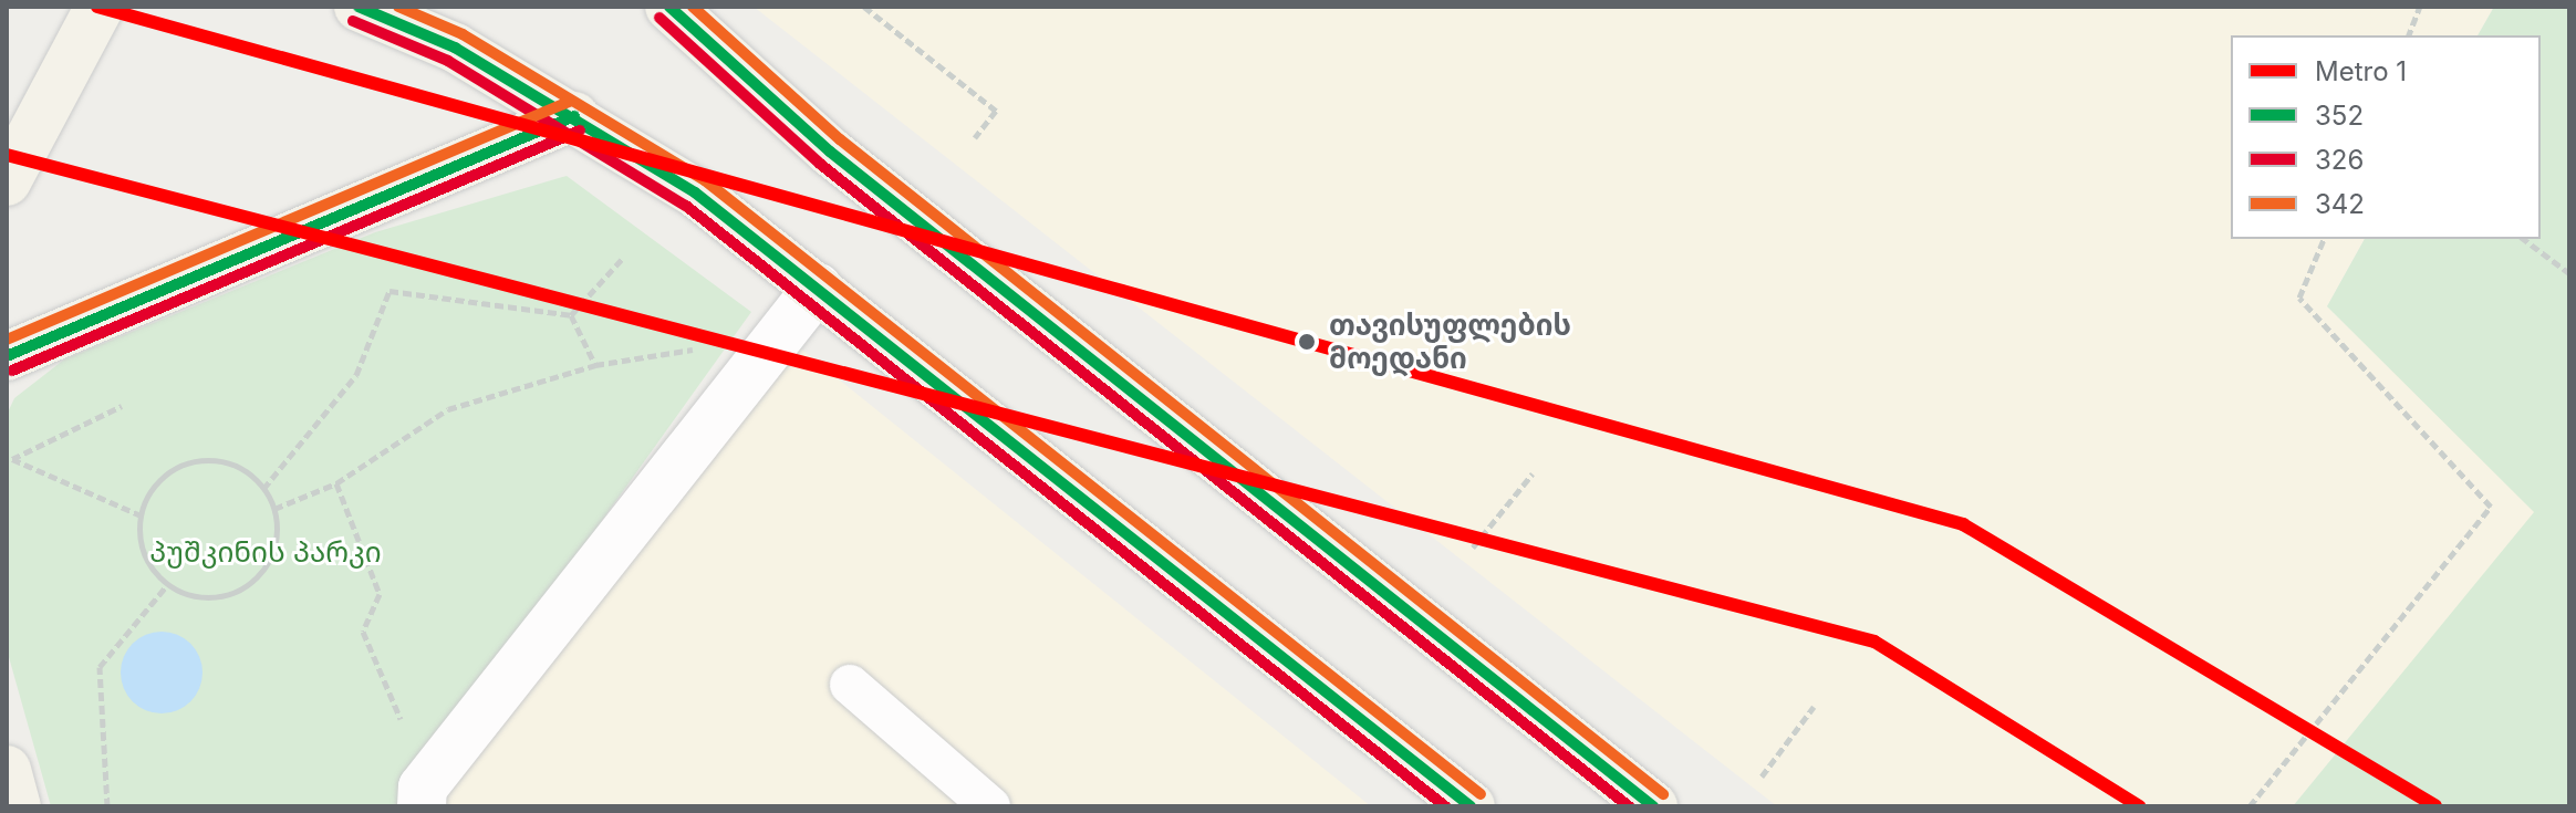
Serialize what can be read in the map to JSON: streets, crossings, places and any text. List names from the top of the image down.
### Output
{
  "parks": ["პუშკინის პარკი"],
  "places": ["თავისუფლების მოედანი"],
  "lines": [
    "metro line 1",
    "transit line 352",
    "transit line 342",
    "transit line 326"
  ],
  "legend": [
    "Metro 1",
    "352",
    "326",
    "342"
  ]
}
